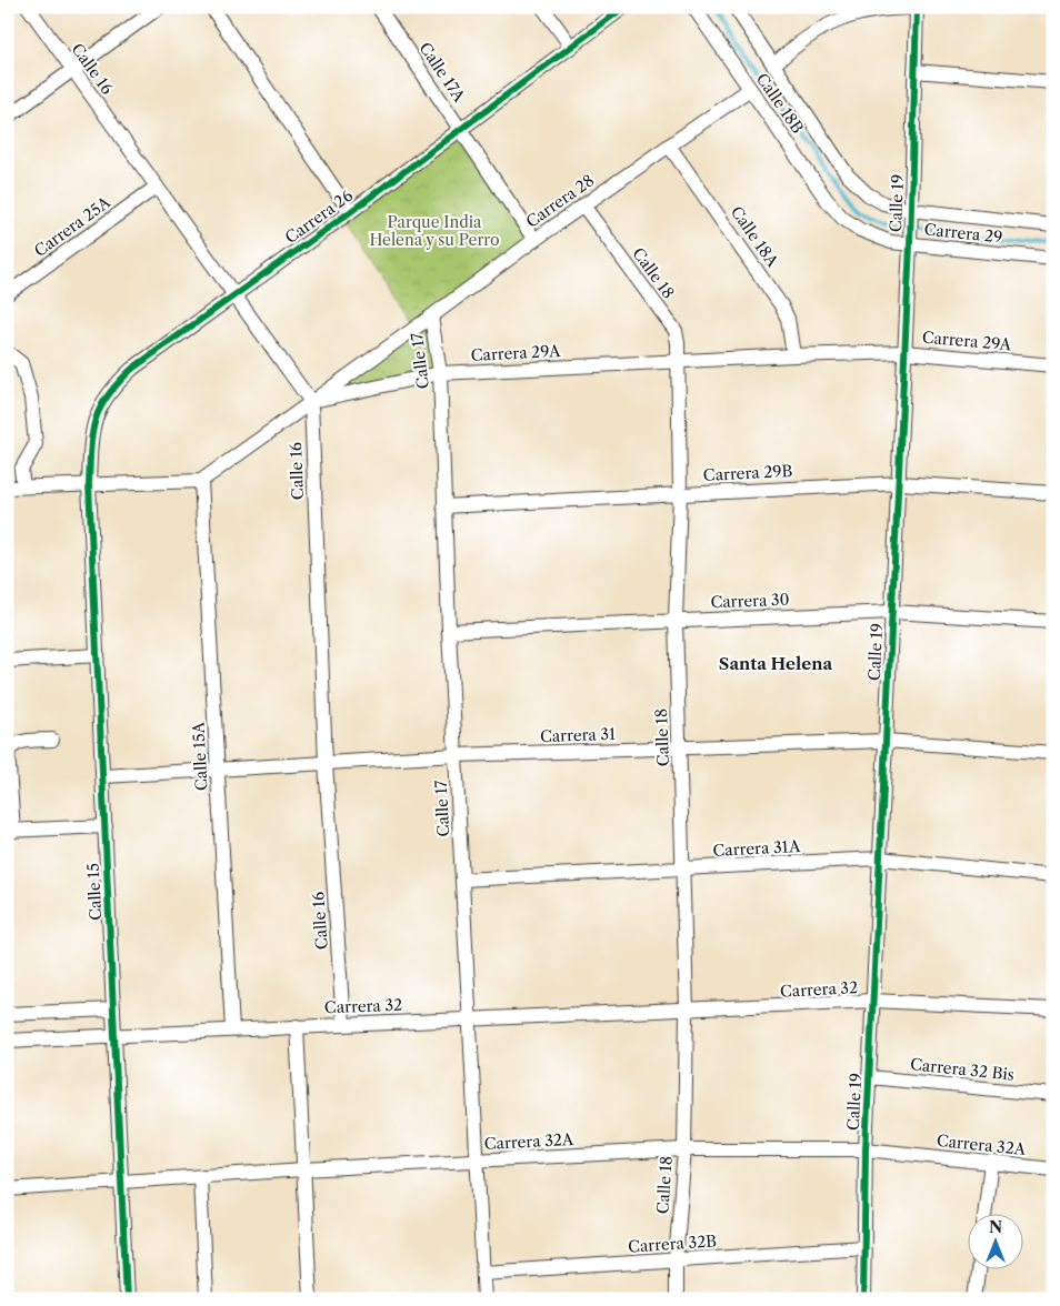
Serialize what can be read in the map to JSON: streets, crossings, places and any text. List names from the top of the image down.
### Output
{
  "streets": {
    "street": [
      "Calle 16",
      "Calle 17A",
      "Calle 18B",
      "Carrera 28",
      "Calle 19",
      "Carrera 26",
      "Carrera 25A",
      "Carrera 29",
      "Calle 18A",
      "Calle 18",
      "Carrera 29A",
      "Calle 17",
      "Carrera 29B",
      "Carrera 30",
      "Carrera 31",
      "Calle 15A",
      "Carrera 31A",
      "Calle 15",
      "Carrera 32",
      "Carrera 32 Bis",
      "Carrera 32A",
      "Carrera 32B"
    ]
  },
  "crossings": [
    ["Calle 16", "Carrera 28"],
    ["Calle 16", "Carrera 26"],
    ["Calle 16", "Carrera 25A"],
    ["Calle 16", "Carrera 29A"],
    ["Calle 16", "Carrera 31"],
    ["Calle 16", "Carrera 32"],
    ["Calle 17A", "Carrera 28"],
    ["Calle 17A", "Carrera 26"],
    ["Calle 18B", "Carrera 28"],
    ["Calle 18B", "Carrera 29"],
    ["Carrera 28", "Calle 18A"],
    ["Carrera 28", "Calle 18"],
    ["Carrera 28", "Carrera 29A"],
    ["Carrera 28", "Calle 17"],
    ["Calle 19", "Carrera 29"],
    ["Calle 19", "Carrera 29A"],
    ["Calle 19", "Carrera 29B"],
    ["Calle 19", "Carrera 30"],
    ["Calle 19", "Carrera 31"],
    ["Calle 19", "Carrera 31A"],
    ["Calle 19", "Carrera 32"],
    ["Calle 19", "Carrera 32 Bis"],
    ["Calle 19", "Carrera 32A"],
    ["Calle 19", "Carrera 32B"],
    ["Carrera 26", "Calle 15"],
    ["Calle 18A", "Carrera 29A"],
    ["Calle 18", "Carrera 29A"],
    ["Calle 18", "Carrera 29B"],
    ["Calle 18", "Carrera 30"],
    ["Calle 18", "Carrera 31"],
    ["Calle 18", "Carrera 31A"],
    ["Calle 18", "Carrera 32"],
    ["Calle 18", "Carrera 32A"],
    ["Calle 18", "Carrera 32B"],
    ["Carrera 29A", "Calle 17"],
    ["Carrera 29A", "Calle 15A"],
    ["Calle 17", "Carrera 29B"],
    ["Calle 17", "Carrera 30"],
    ["Calle 17", "Carrera 31"],
    ["Calle 17", "Carrera 31A"],
    ["Calle 17", "Carrera 32"],
    ["Calle 17", "Carrera 32A"],
    ["Calle 17", "Carrera 32B"],
    ["Carrera 31", "Calle 15A"],
    ["Carrera 31", "Calle 15"],
    ["Calle 15A", "Carrera 32"],
    ["Calle 15", "Carrera 32"],
    ["Calle 15", "Carrera 32A"]
  ],
  "districts": ["Santa Helena"],
  "parks": ["Parque India Helena y su Perro"],
  "north": "top"
}
